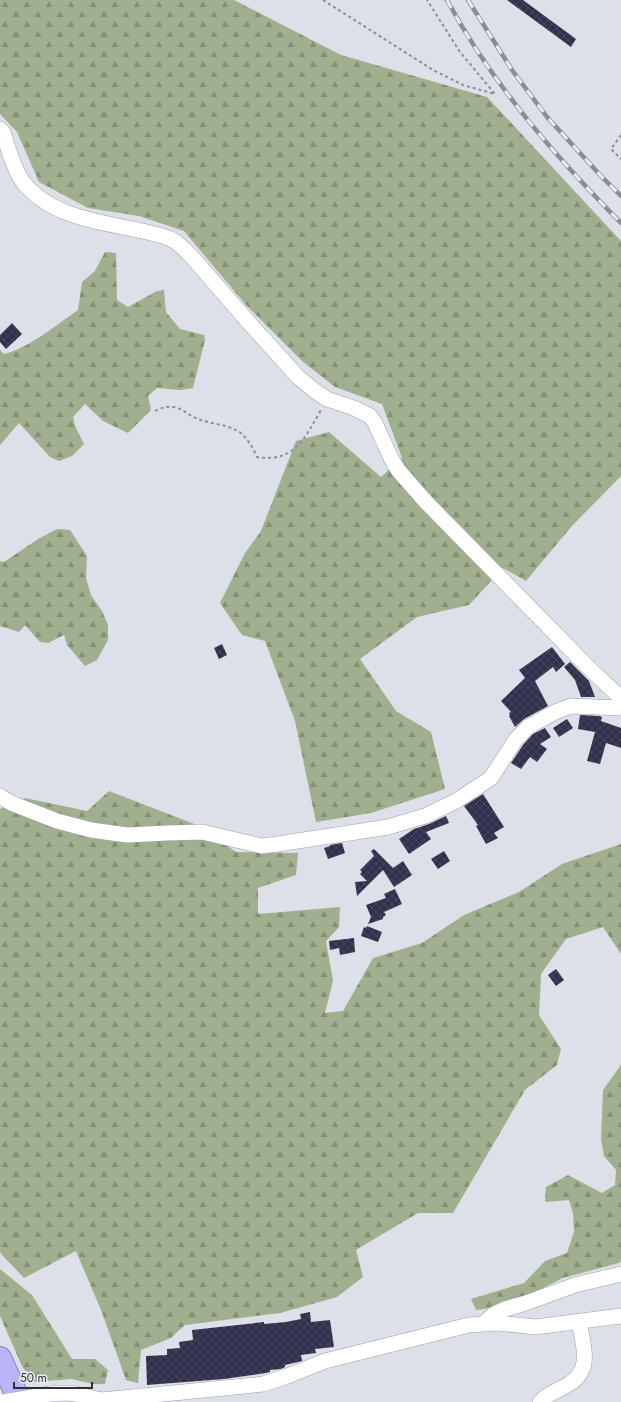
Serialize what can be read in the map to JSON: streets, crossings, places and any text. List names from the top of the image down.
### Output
{
  "scale_bar": "50 m"
}
